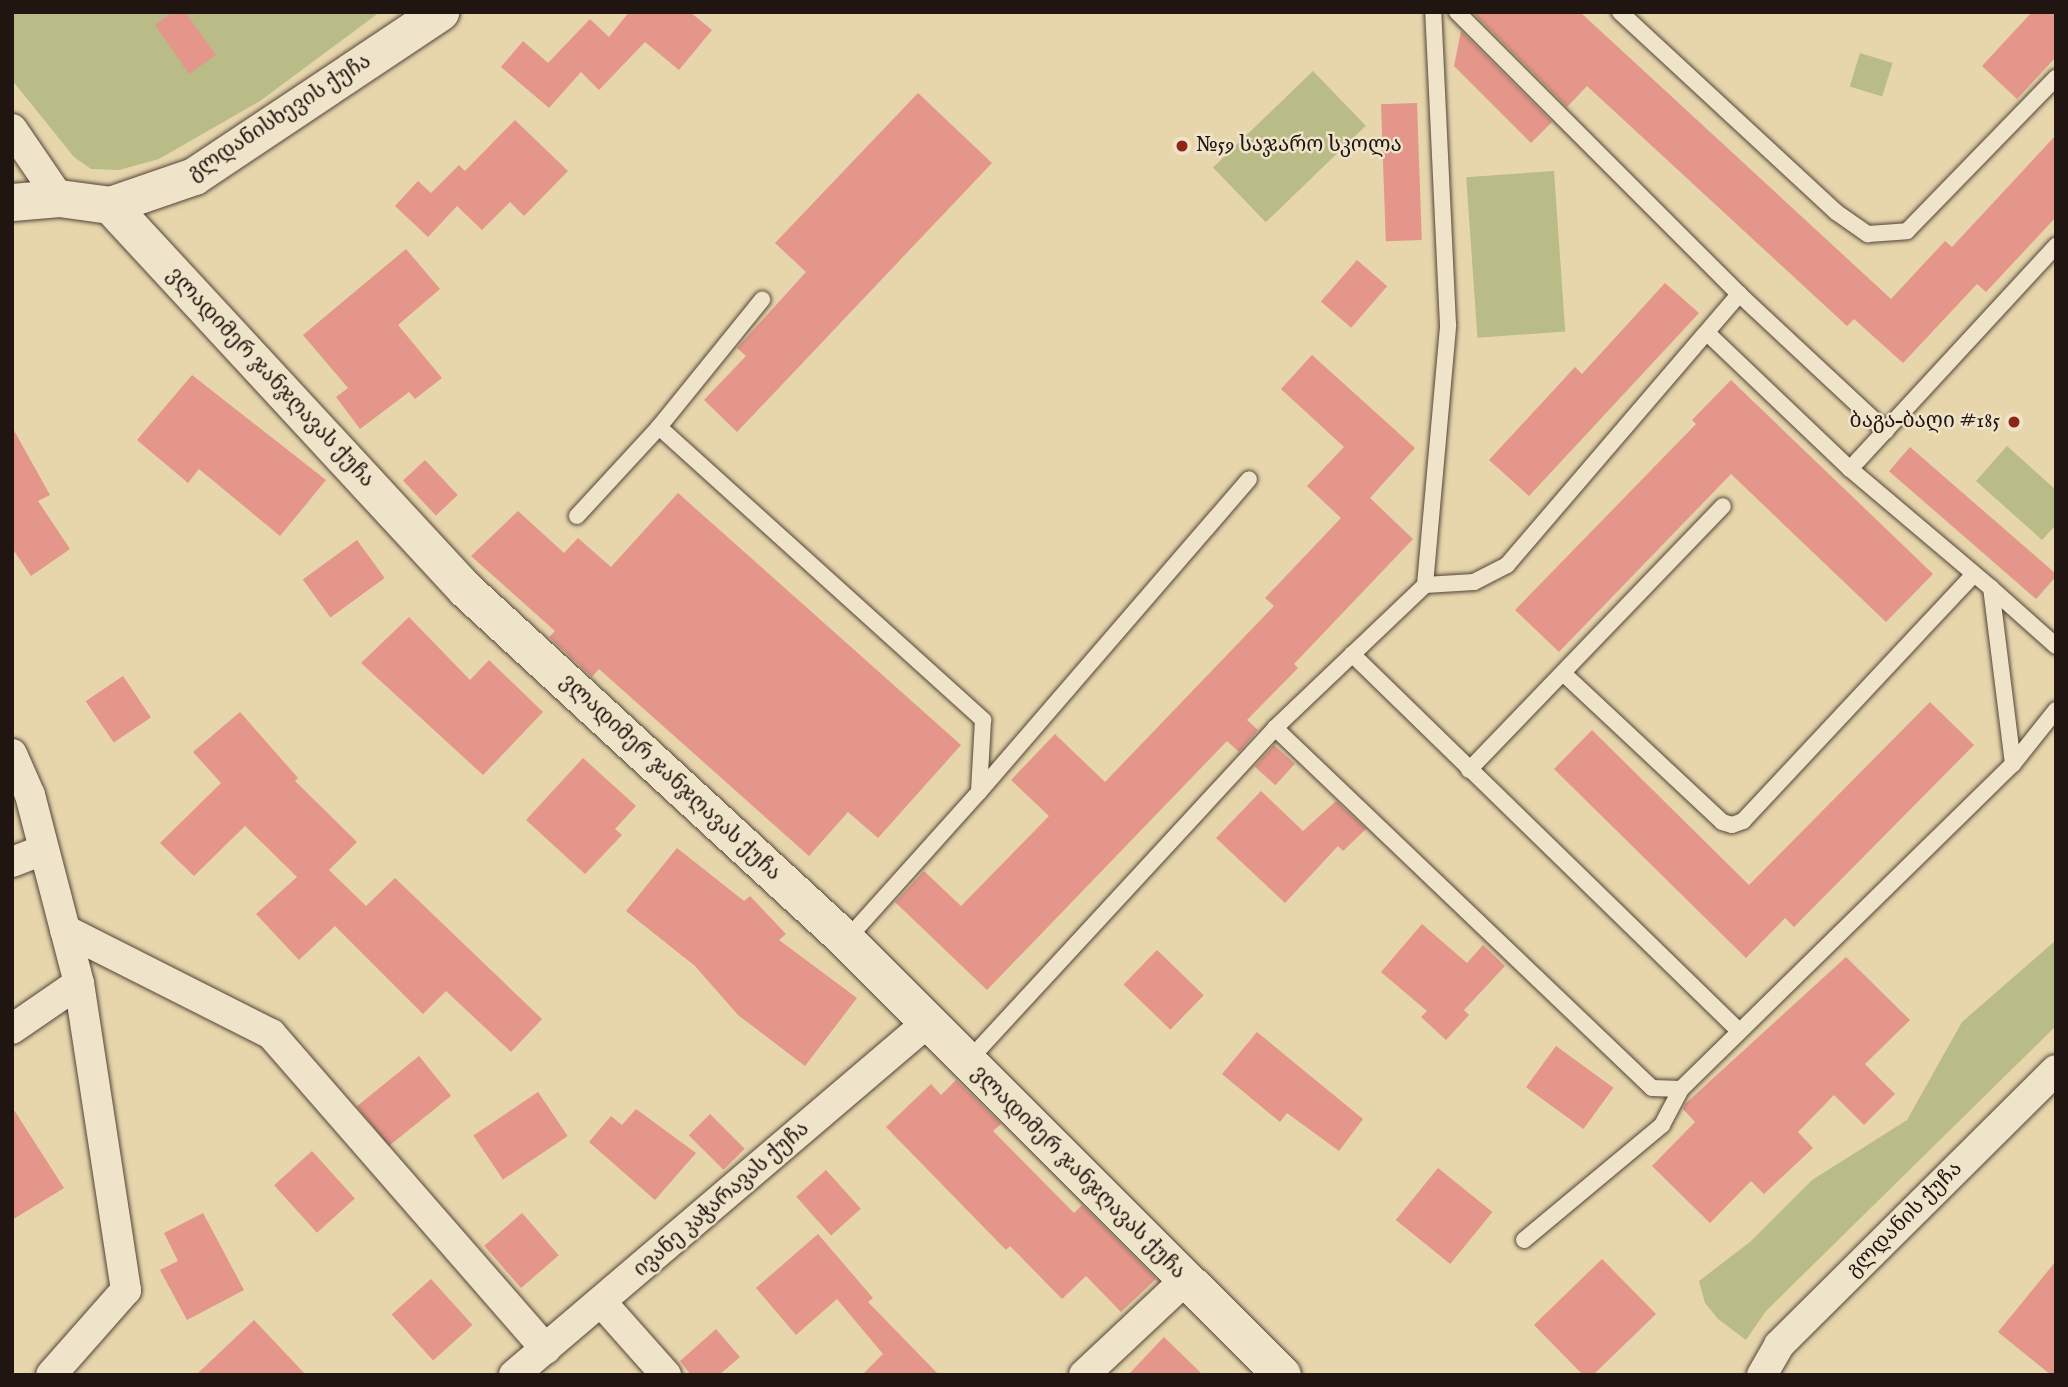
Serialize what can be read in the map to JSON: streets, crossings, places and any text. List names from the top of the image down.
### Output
{
  "streets": {
    "street": [
      "გლდანისხევის ქუჩა",
      "ვლადიმერ ჯანჯღავას ქუჩა",
      "ივანე კაჭარავას ქუჩა",
      "გლდანის ქუჩა"
    ]
  },
  "crossings": [
    ["გლდანისხევის ქუჩა", "ვლადიმერ ჯანჯღავას ქუჩა"],
    ["ვლადიმერ ჯანჯღავას ქუჩა", "ივანე კაჭარავას ქუჩა"]
  ],
  "places": ["№59 საჯარო სკოლა", "ბაგა–ბაღი #185"]
}
